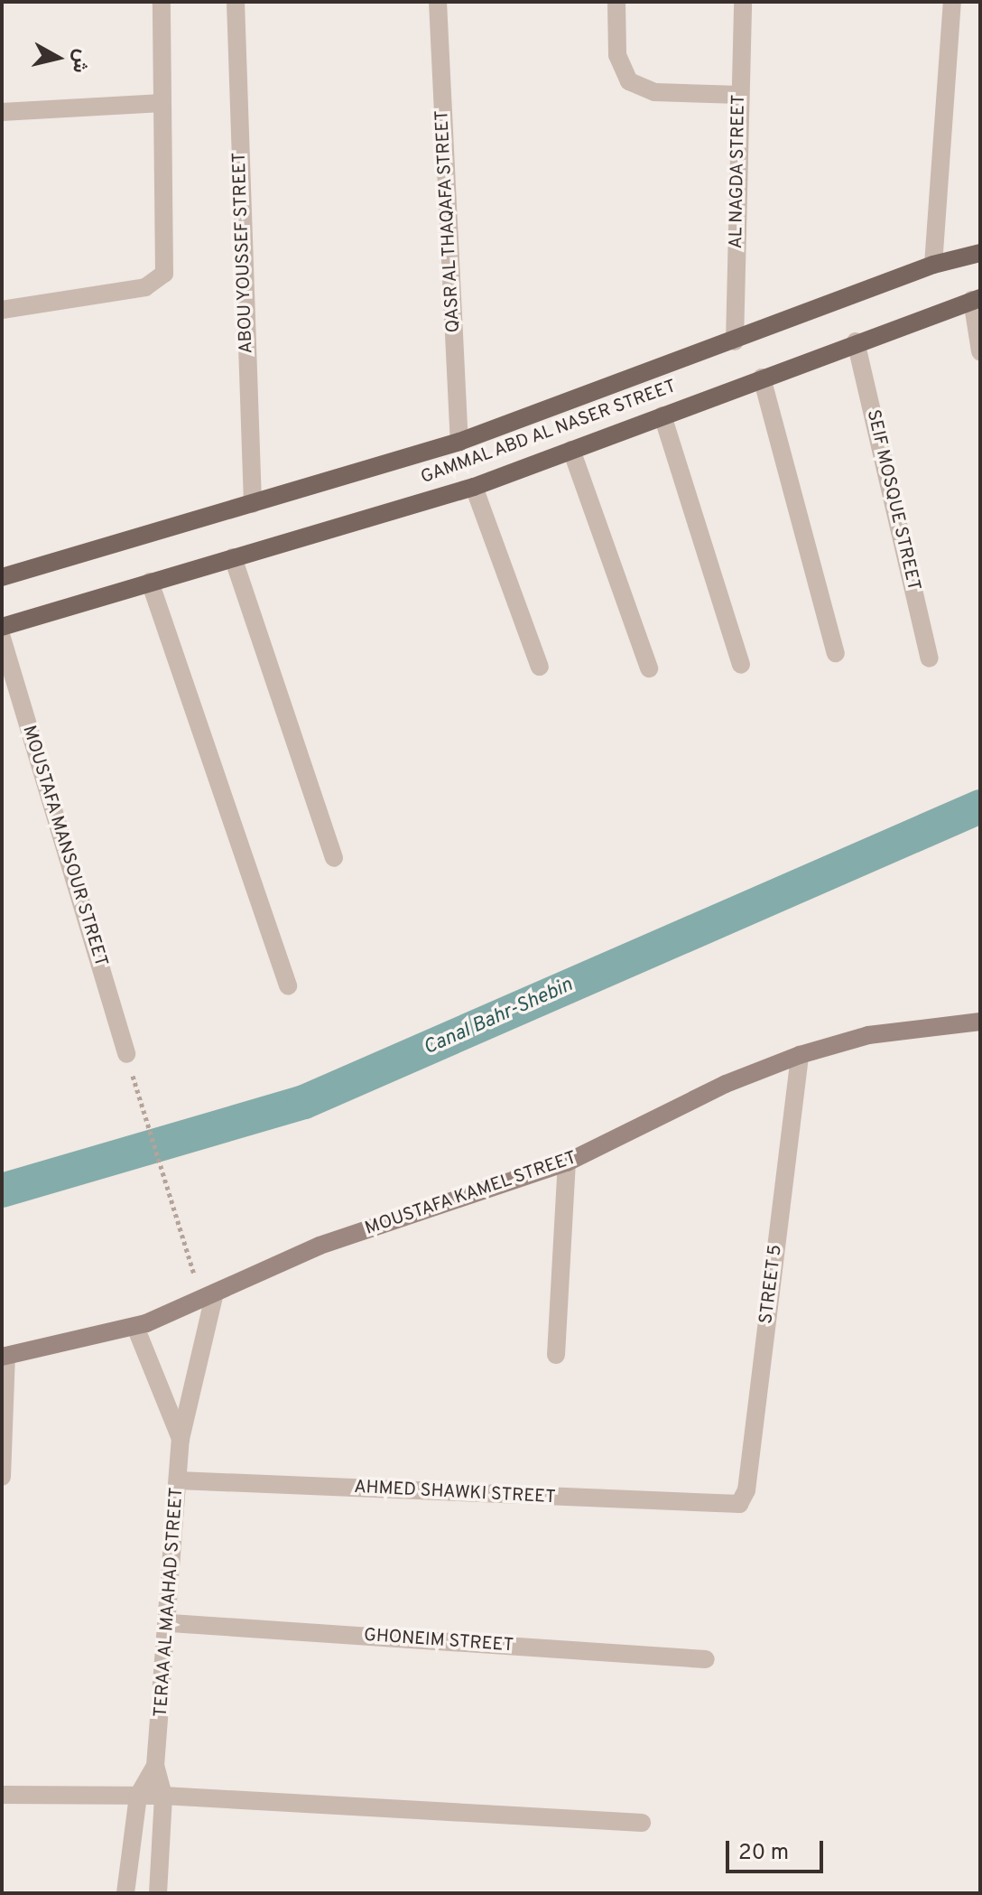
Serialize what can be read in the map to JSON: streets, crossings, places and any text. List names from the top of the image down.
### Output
{
  "streets": {
    "main road": ["GAMMAL ABD AL NASER STREET", "MOUSTAFA KAMEL STREET"],
    "street": [
      "AL NAGDA STREET",
      "QASR AL THAQAFA STREET",
      "ABOU YOUSSEF STREET",
      "SEIF MOSQUE STREET",
      "MOUSTAFA MANSOUR STREET",
      "STREET 5",
      "AHMED SHAWKI STREET",
      "TERAA AL MAAHAD STREET",
      "GHONEIM STREET"
    ]
  },
  "crossings": [
    ["AL NAGDA STREET", "GAMMAL ABD AL NASER STREET"],
    ["QASR AL THAQAFA STREET", "GAMMAL ABD AL NASER STREET"],
    ["ABOU YOUSSEF STREET", "GAMMAL ABD AL NASER STREET"],
    ["GAMMAL ABD AL NASER STREET", "SEIF MOSQUE STREET"],
    ["MOUSTAFA KAMEL STREET", "STREET 5"],
    ["MOUSTAFA KAMEL STREET", "TERAA AL MAAHAD STREET"],
    ["STREET 5", "AHMED SHAWKI STREET"],
    ["AHMED SHAWKI STREET", "TERAA AL MAAHAD STREET"],
    ["TERAA AL MAAHAD STREET", "GHONEIM STREET"]
  ],
  "water": ["Canal Bahr-Shebin"],
  "scale_bar": "20 m",
  "north": "right"
}
